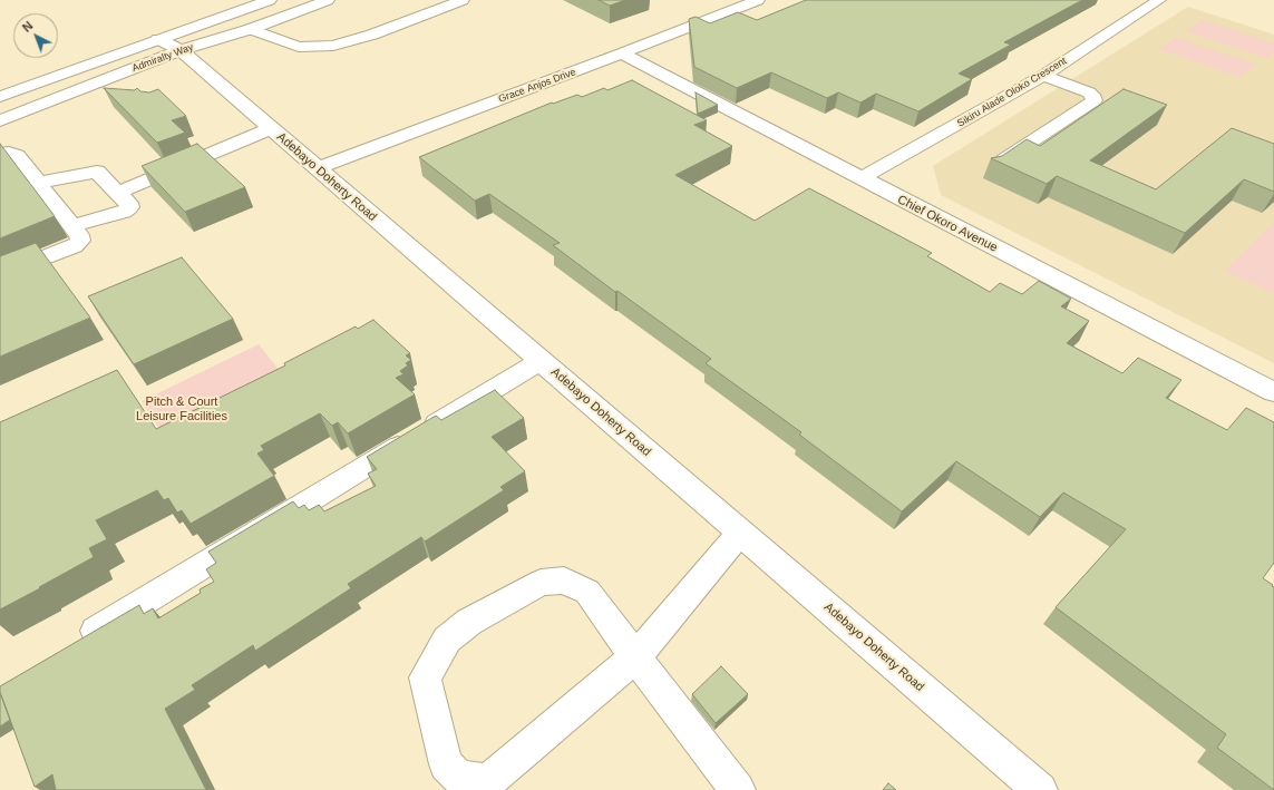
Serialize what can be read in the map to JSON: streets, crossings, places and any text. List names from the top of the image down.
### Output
{
  "streets": {
    "street": [
      "Admiralty Way",
      "Grace Anjos Drive",
      "Sikiru Alade Oloko Crescent",
      "Adebayo Doherty Road",
      "Chief Okoro Avenue"
    ]
  },
  "crossings": [
    ["Admiralty Way", "Adebayo Doherty Road"],
    ["Grace Anjos Drive", "Adebayo Doherty Road"],
    ["Grace Anjos Drive", "Chief Okoro Avenue"],
    ["Sikiru Alade Oloko Crescent", "Chief Okoro Avenue"]
  ],
  "parks": ["Pitch & Court Leisure Facilities"],
  "north": "top left"
}
